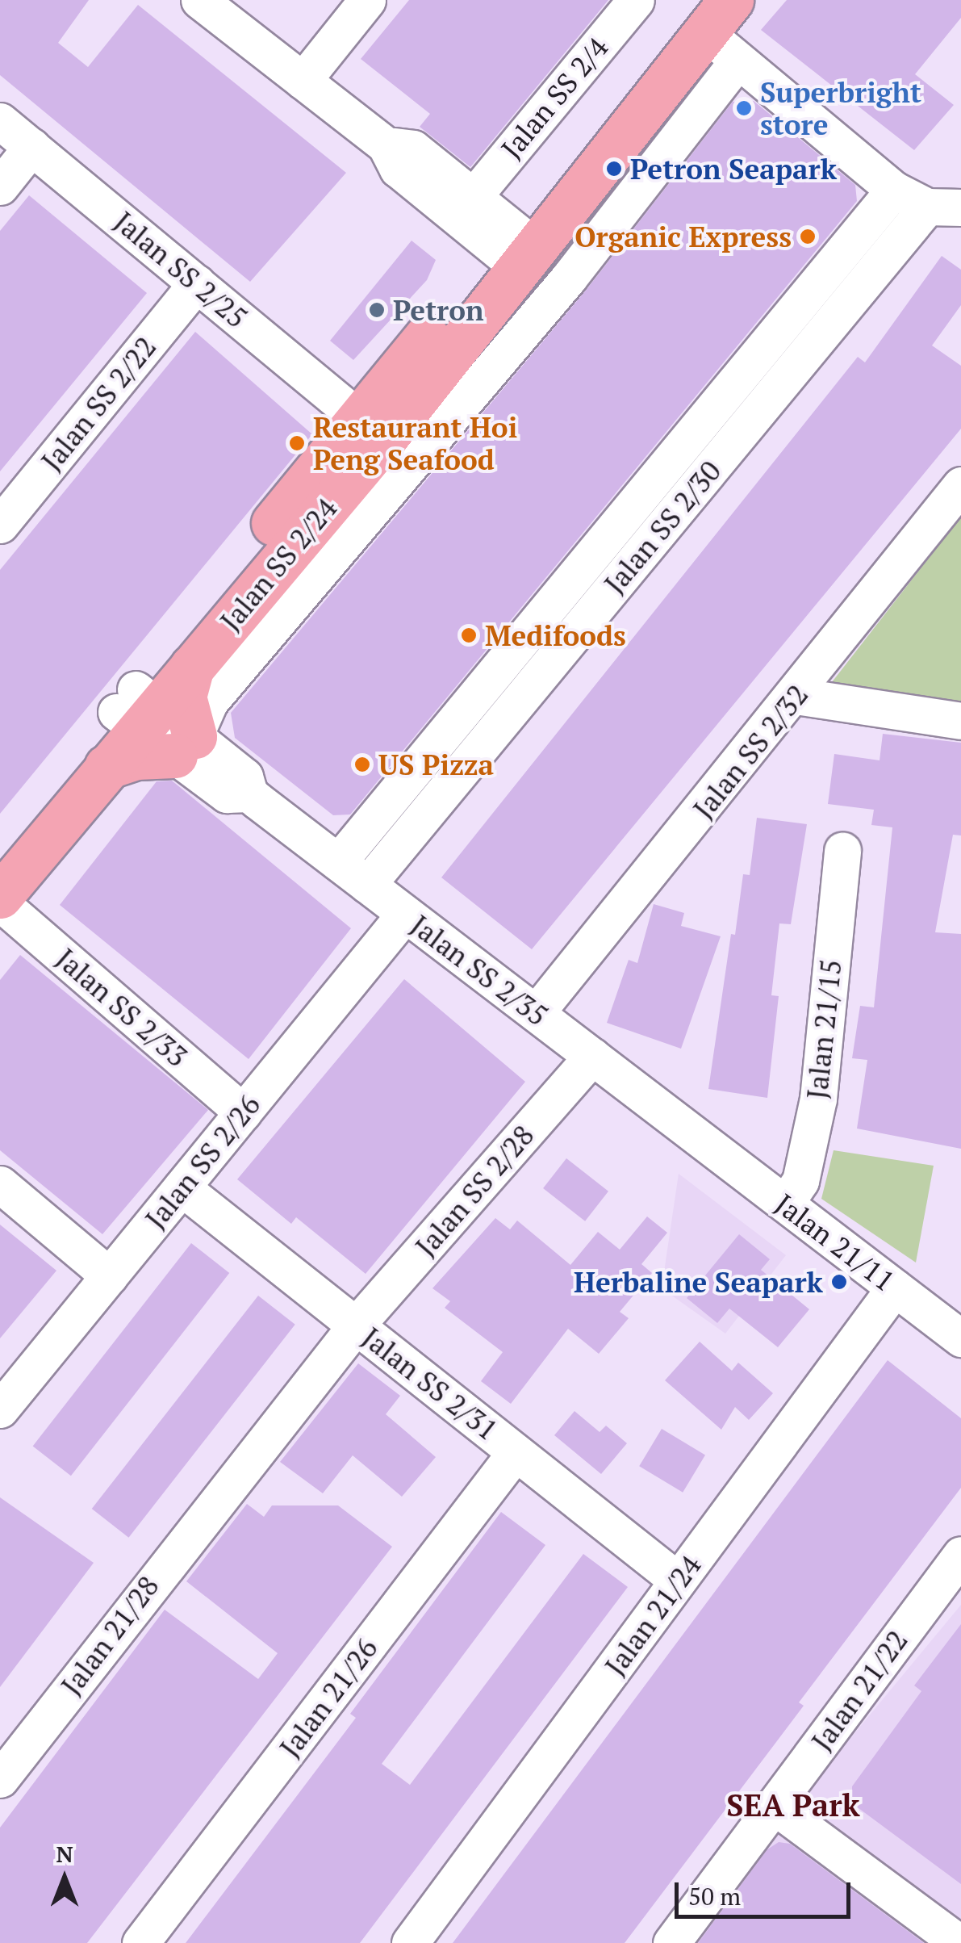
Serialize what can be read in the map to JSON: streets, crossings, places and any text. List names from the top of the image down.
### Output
{
  "streets": {
    "main road": ["Jalan SS 2/24"],
    "street": [
      "Jalan SS 2/4",
      "Jalan SS 2/25",
      "Jalan SS 2/22",
      "Jalan SS 2/30",
      "Jalan SS 2/32",
      "Jalan SS 2/35",
      "Jalan SS 2/33",
      "Jalan 21/15",
      "Jalan SS 2/26",
      "Jalan SS 2/28",
      "Jalan 21/11",
      "Jalan SS 2/31",
      "Jalan 21/24",
      "Jalan 21/28",
      "Jalan 21/22",
      "Jalan 21/26"
    ]
  },
  "crossings": [
    ["Jalan SS 2/25", "Jalan SS 2/22"],
    ["Jalan SS 2/25", "Jalan SS 2/24"],
    ["Jalan SS 2/30", "Jalan SS 2/35"],
    ["Jalan SS 2/24", "Jalan SS 2/35"],
    ["Jalan SS 2/24", "Jalan SS 2/33"],
    ["Jalan SS 2/32", "Jalan SS 2/35"],
    ["Jalan SS 2/35", "Jalan SS 2/26"],
    ["Jalan SS 2/35", "Jalan SS 2/28"],
    ["Jalan SS 2/35", "Jalan 21/11"],
    ["Jalan SS 2/33", "Jalan SS 2/26"],
    ["Jalan 21/15", "Jalan 21/11"],
    ["Jalan SS 2/26", "Jalan SS 2/31"],
    ["Jalan SS 2/28", "Jalan SS 2/31"],
    ["Jalan SS 2/28", "Jalan 21/28"],
    ["Jalan 21/11", "Jalan 21/24"],
    ["Jalan SS 2/31", "Jalan 21/24"],
    ["Jalan SS 2/31", "Jalan 21/26"]
  ],
  "districts": ["SEA Park"],
  "places": [
    "Superbright store",
    "Petron Seapark",
    "Organic Express",
    "Petron",
    "Restaurant Hoi Peng Seafood",
    "Medifoods",
    "US Pizza",
    "Herbaline Seapark"
  ],
  "scale_bar": "50 m",
  "north": "top"
}
